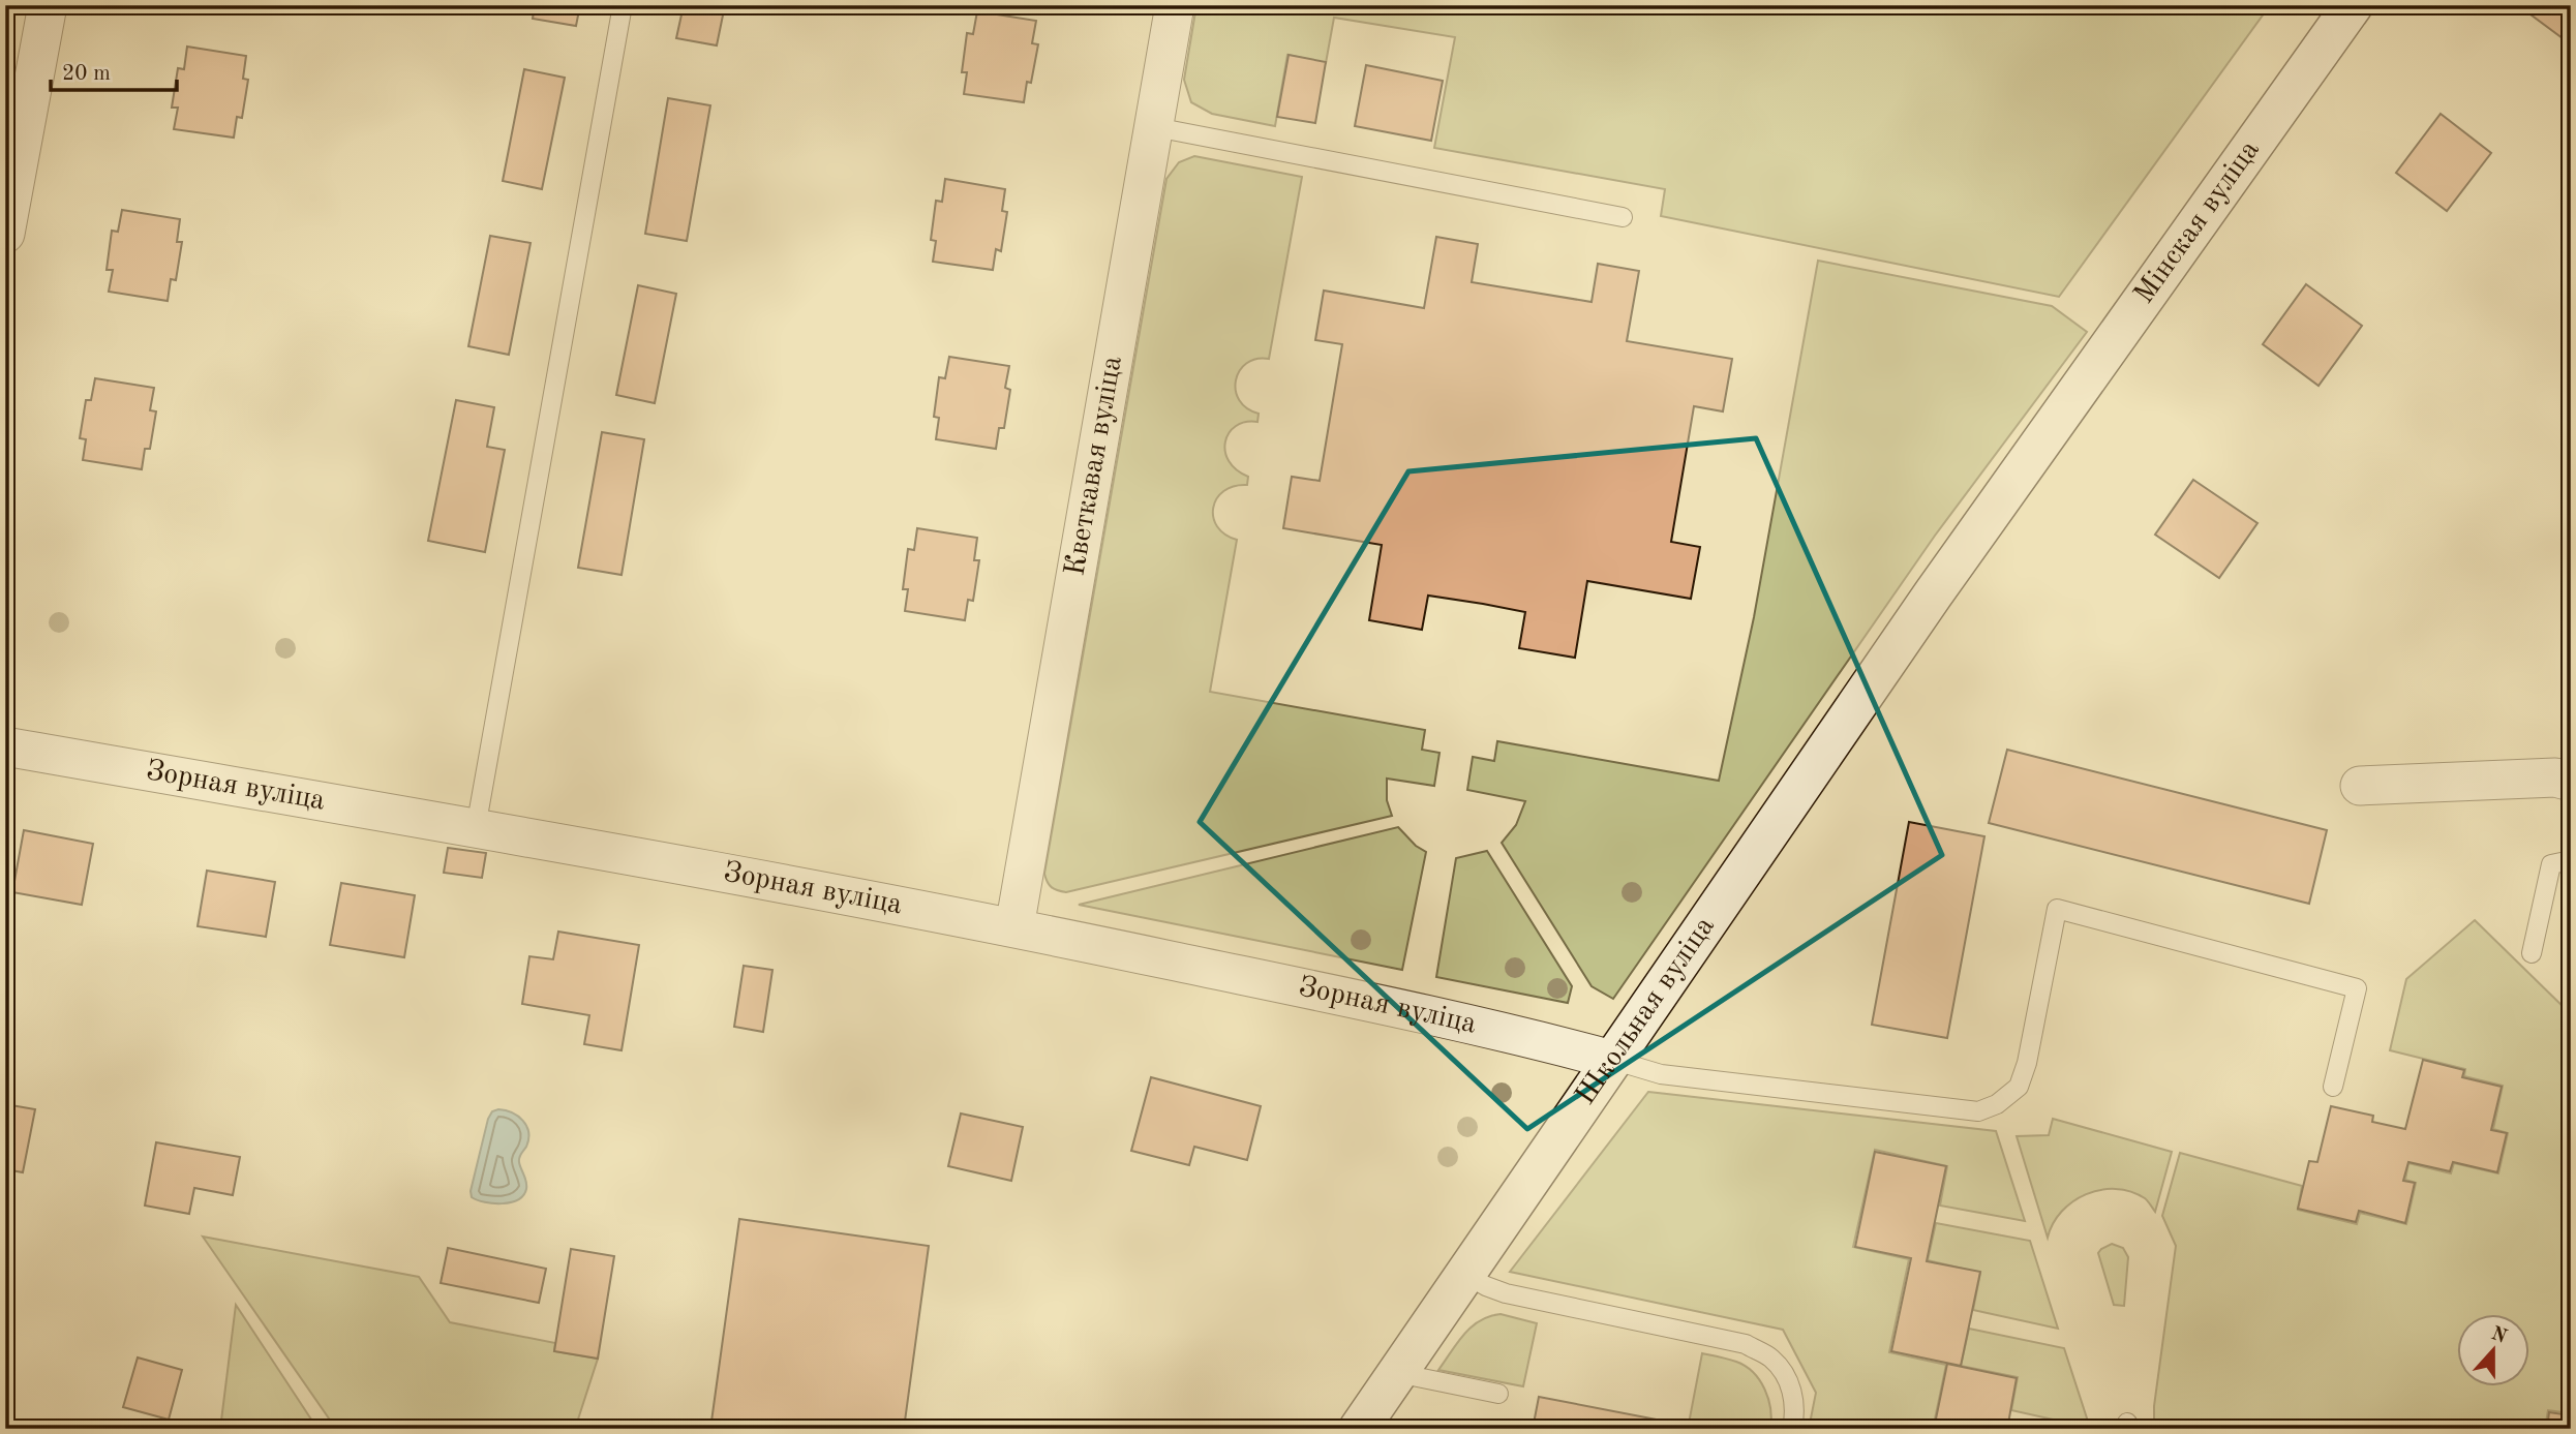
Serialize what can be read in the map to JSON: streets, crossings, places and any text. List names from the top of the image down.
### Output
{
  "streets": {
    "street": [
      "Мінская вуліца",
      "Кветкавая вуліца",
      "Зорная вуліца",
      "Школьная вуліца"
    ]
  },
  "crossings": [
    ["Мінская вуліца", "Школьная вуліца"],
    ["Кветкавая вуліца", "Зорная вуліца"],
    ["Зорная вуліца", "Школьная вуліца"]
  ],
  "scale_bar": "20 m",
  "north": "top"
}
